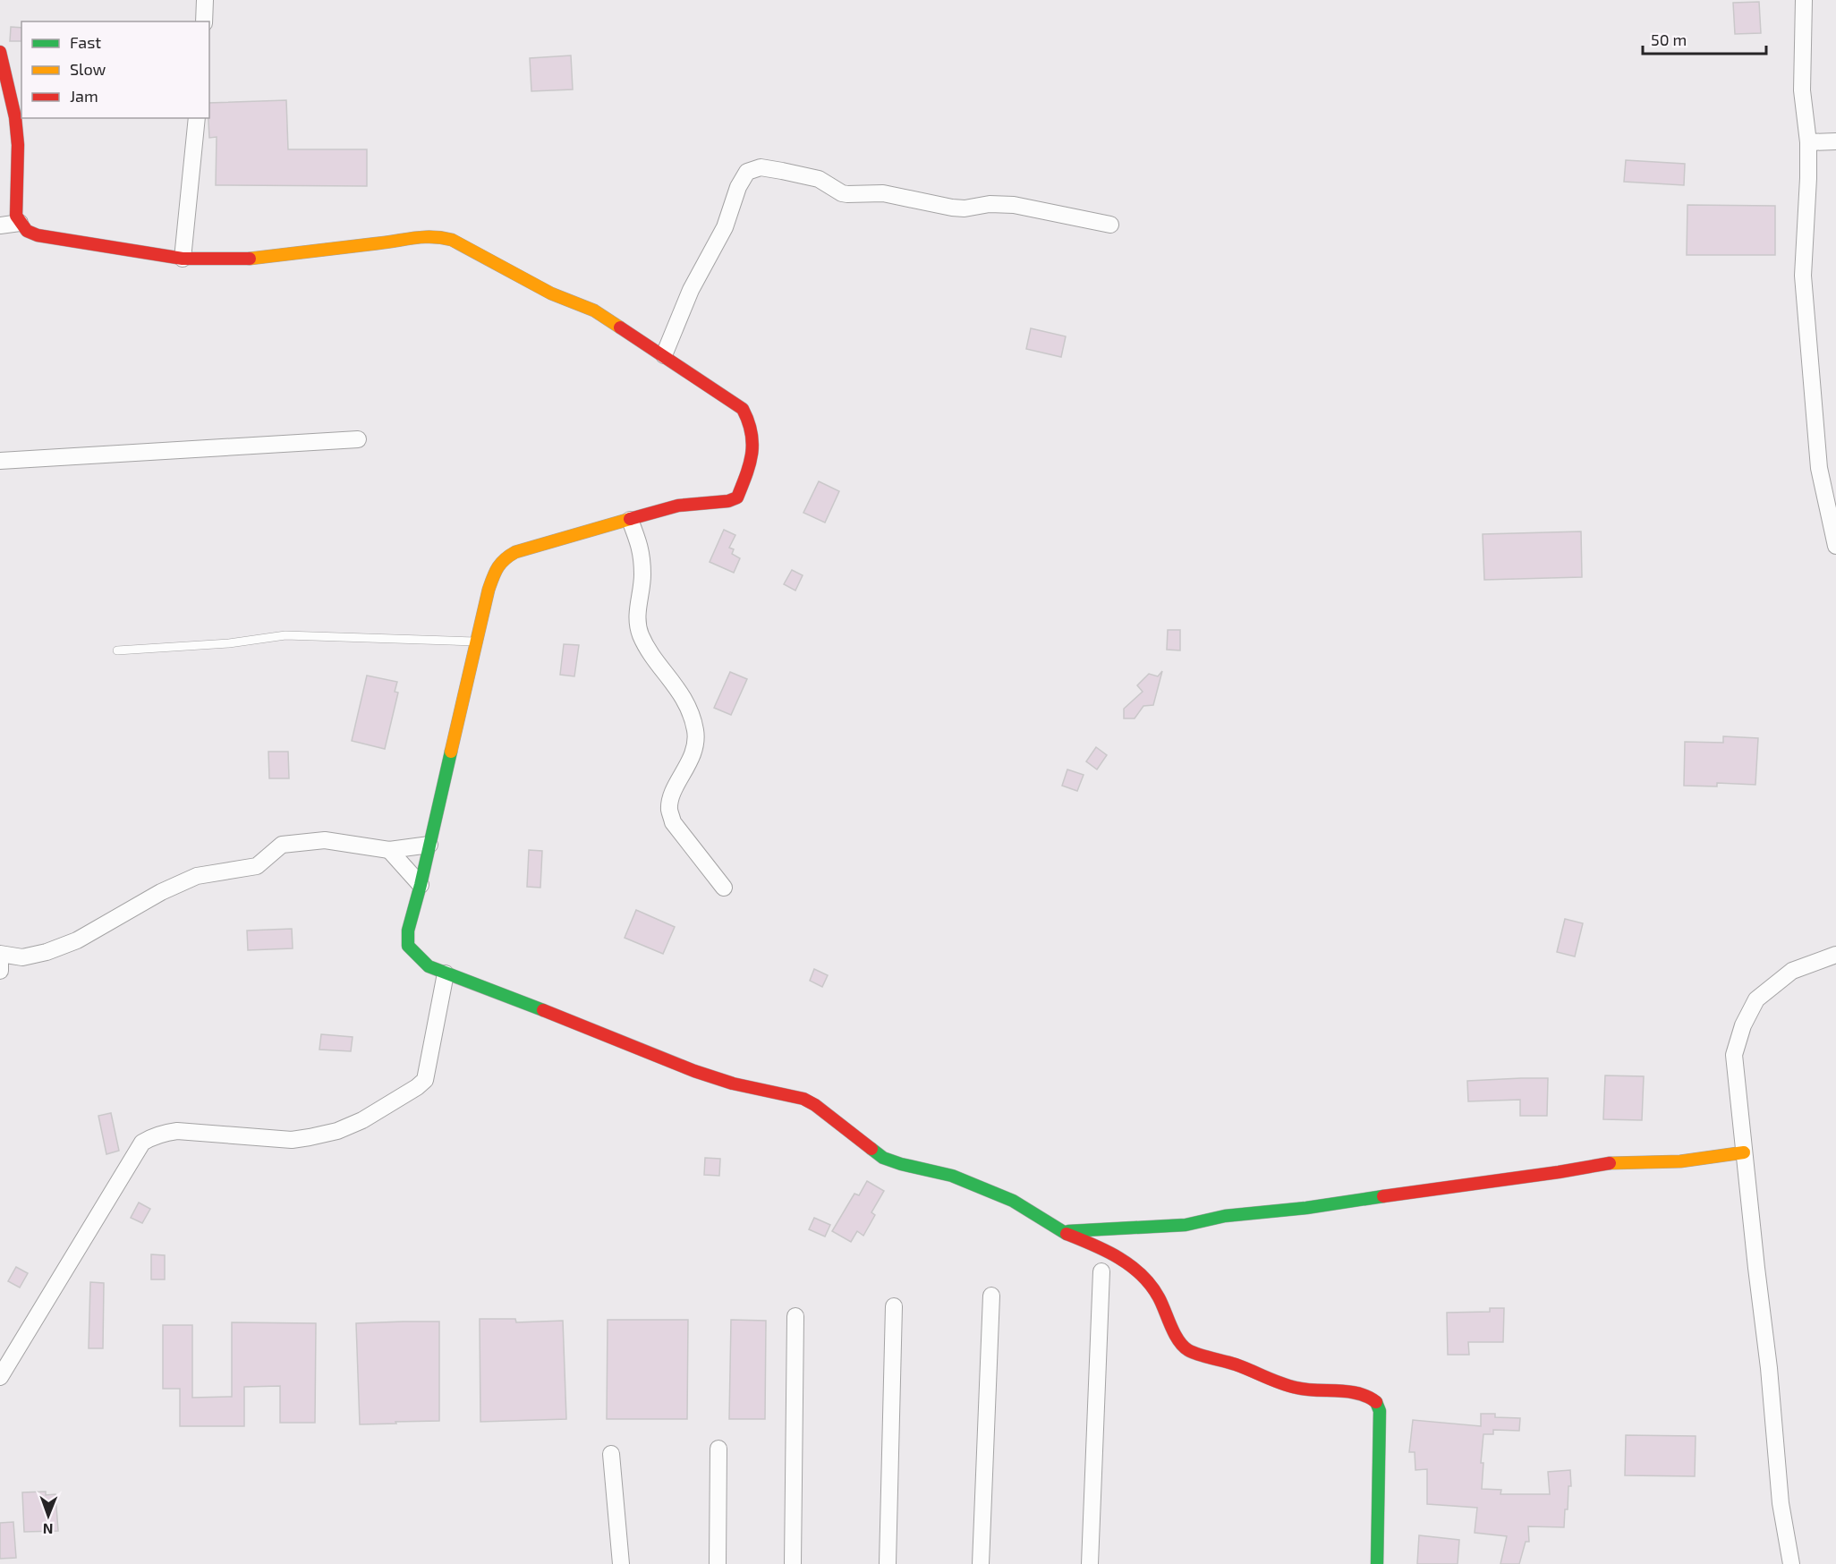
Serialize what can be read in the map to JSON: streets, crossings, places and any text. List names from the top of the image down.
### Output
{
  "legend": ["Fast", "Slow", "Jam"],
  "scale_bar": "50 m",
  "north": "bottom"
}
